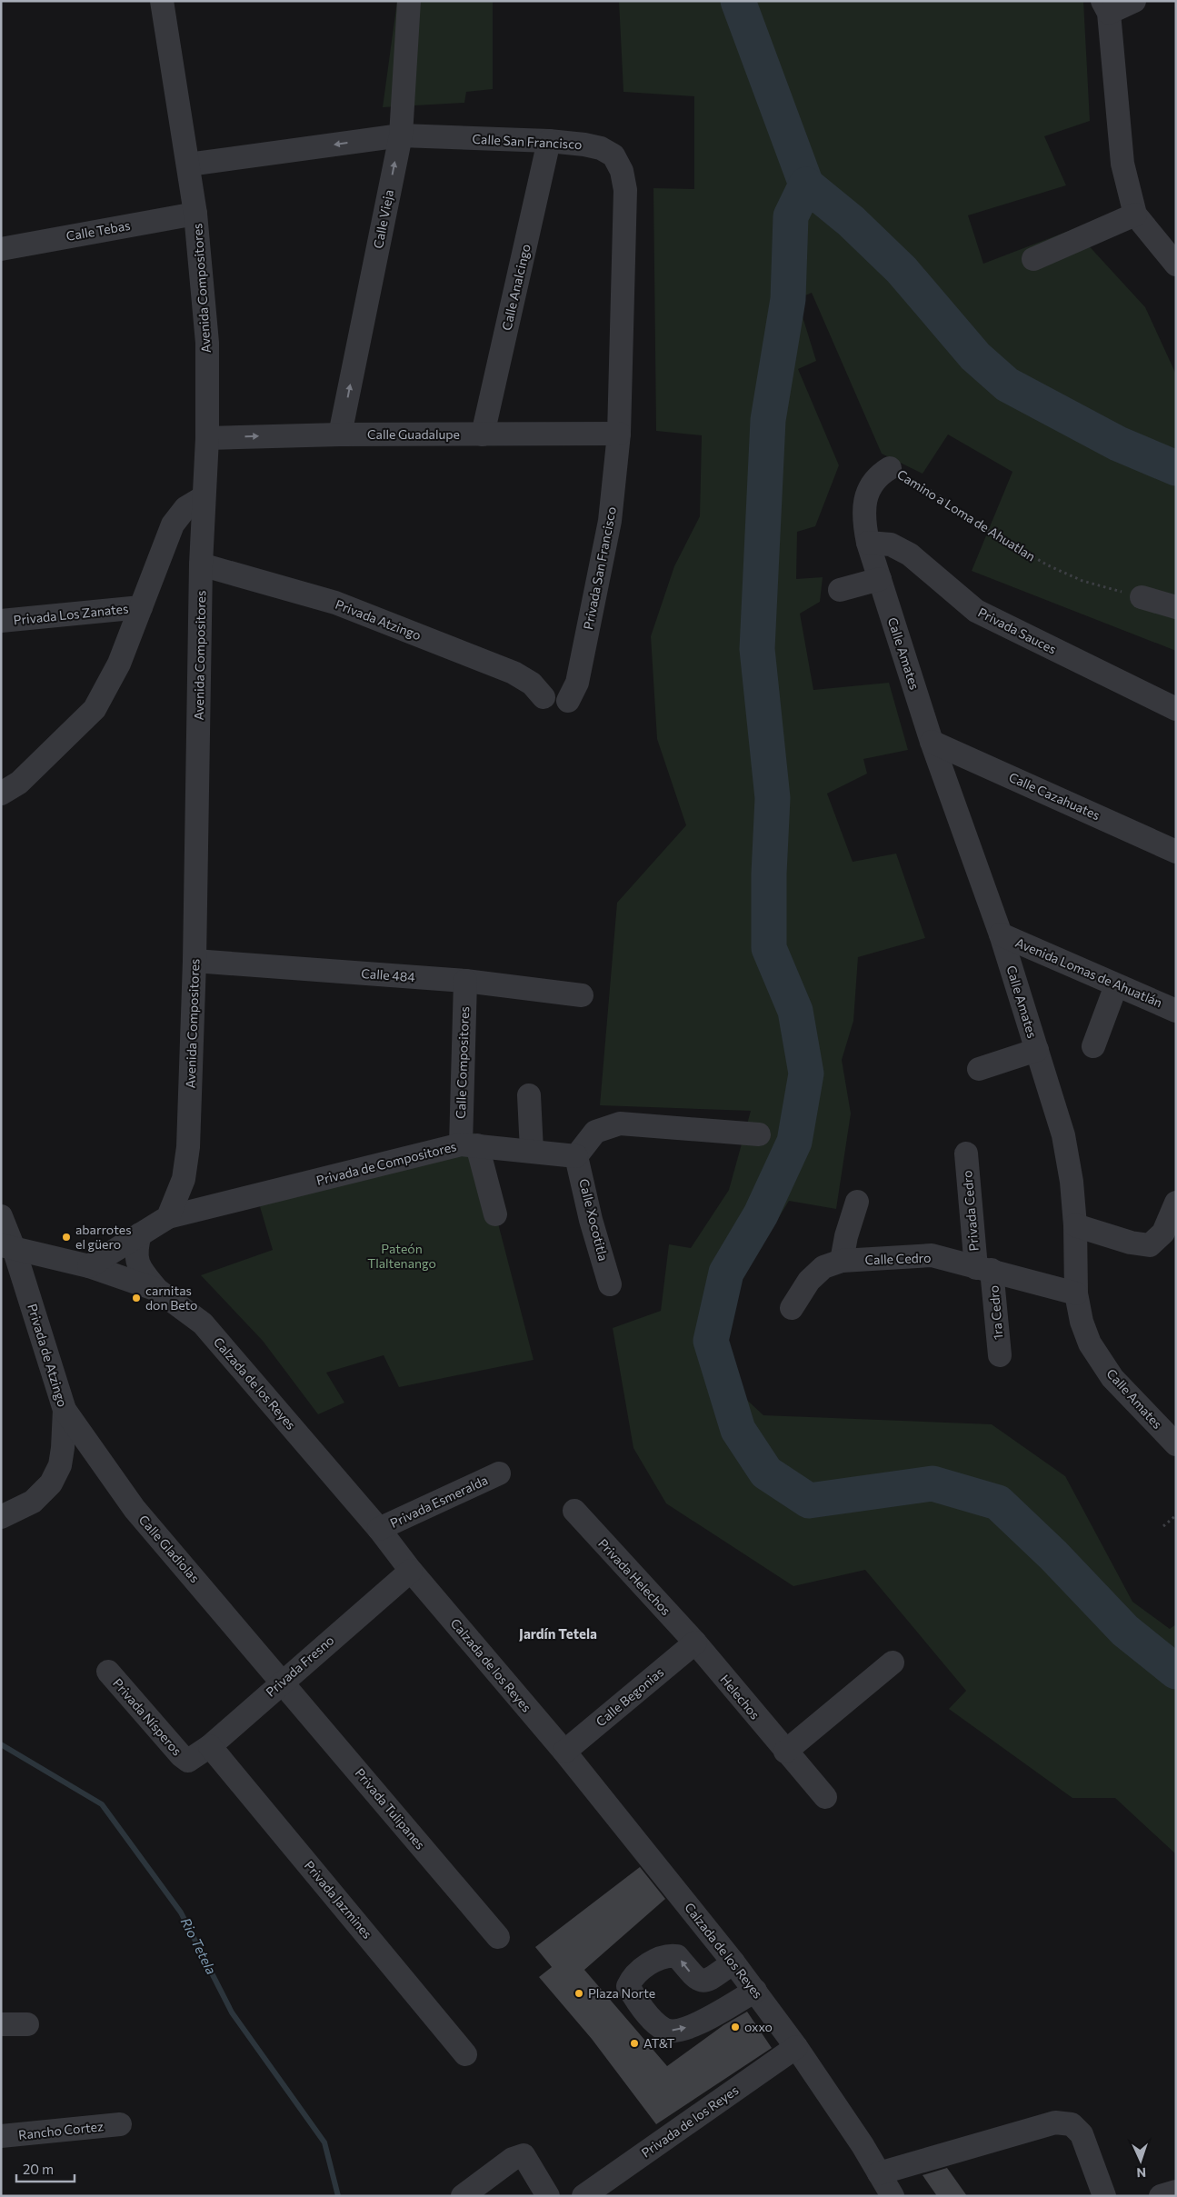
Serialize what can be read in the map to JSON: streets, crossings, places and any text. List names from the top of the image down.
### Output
{
  "streets": {
    "street": [
      "Calle San Francisco",
      "Calle Vieja",
      "Calle Tebas",
      "Calle Analcingo",
      "Avenida Compositores",
      "Calle Guadalupe",
      "Camino a Loma de Ahuatlan",
      "Privada San Francisco",
      "Privada Los Zanates",
      "Privada Atzingo",
      "Privada Sauces",
      "Calle Amates",
      "Calle Cazahuates",
      "Avenida Lomas de Ahuatlán",
      "Calle 484",
      "Calle Compositores",
      "Privada de Compositores",
      "Privada Cedro",
      "Calle Xocotitla",
      "Calle Cedro",
      "1ra Cedro",
      "Privada de Atzingo",
      "Calzada de los Reyes",
      "Privada Esmeralda",
      "Calle Gladiolas",
      "Privada Helechos",
      "Privada Fresno",
      "Calle Begonias",
      "Helechos",
      "Privada Nísperos",
      "Privada Tulipanes",
      "Privada Jazmines",
      "Privada de los Reyes",
      "Rancho Cortez"
    ]
  },
  "crossings": [
    ["Calle San Francisco", "Calle Vieja"],
    ["Calle San Francisco", "Calle Analcingo"],
    ["Calle San Francisco", "Avenida Compositores"],
    ["Calle San Francisco", "Calle Guadalupe"],
    ["Calle San Francisco", "Privada San Francisco"],
    ["Calle Vieja", "Calle Guadalupe"],
    ["Calle Tebas", "Avenida Compositores"],
    ["Calle Analcingo", "Calle Guadalupe"],
    ["Avenida Compositores", "Calle Guadalupe"],
    ["Avenida Compositores", "Privada Los Zanates"],
    ["Avenida Compositores", "Privada Atzingo"],
    ["Avenida Compositores", "Calle 484"],
    ["Avenida Compositores", "Privada de Compositores"],
    ["Calle Guadalupe", "Privada San Francisco"],
    ["Camino a Loma de Ahuatlan", "Privada Sauces"],
    ["Camino a Loma de Ahuatlan", "Calle Amates"],
    ["Privada Sauces", "Calle Amates"],
    ["Calle Amates", "Calle Cazahuates"],
    ["Calle Amates", "Avenida Lomas de Ahuatlán"],
    ["Calle Amates", "Calle Cedro"],
    ["Calle 484", "Calle Compositores"],
    ["Calle Compositores", "Privada de Compositores"],
    ["Privada de Compositores", "Calle Xocotitla"],
    ["Privada Cedro", "Calle Cedro"],
    ["Privada Cedro", "1ra Cedro"],
    ["Calle Cedro", "1ra Cedro"],
    ["Privada de Atzingo", "Calzada de los Reyes"],
    ["Privada de Atzingo", "Calle Gladiolas"],
    ["Calzada de los Reyes", "Privada Esmeralda"],
    ["Calzada de los Reyes", "Privada Fresno"],
    ["Calzada de los Reyes", "Calle Begonias"],
    ["Calzada de los Reyes", "Privada de los Reyes"],
    ["Calle Gladiolas", "Privada Fresno"],
    ["Calle Gladiolas", "Privada Tulipanes"],
    ["Privada Helechos", "Calle Begonias"],
    ["Privada Helechos", "Helechos"],
    ["Privada Fresno", "Privada Nísperos"],
    ["Privada Fresno", "Privada Tulipanes"],
    ["Privada Fresno", "Privada Jazmines"],
    ["Calle Begonias", "Helechos"]
  ],
  "one_way": ["Calle Vieja"],
  "districts": ["Jardín Tetela"],
  "water": ["Rio Tetela"],
  "parks": ["Pateón Tlaltenango"],
  "places": [
    "abarrotes el güero",
    "carnitas don Beto",
    "Plaza Norte",
    "oxxo",
    "AT&T"
  ],
  "scale_bar": "20 m",
  "north": "bottom"
}
